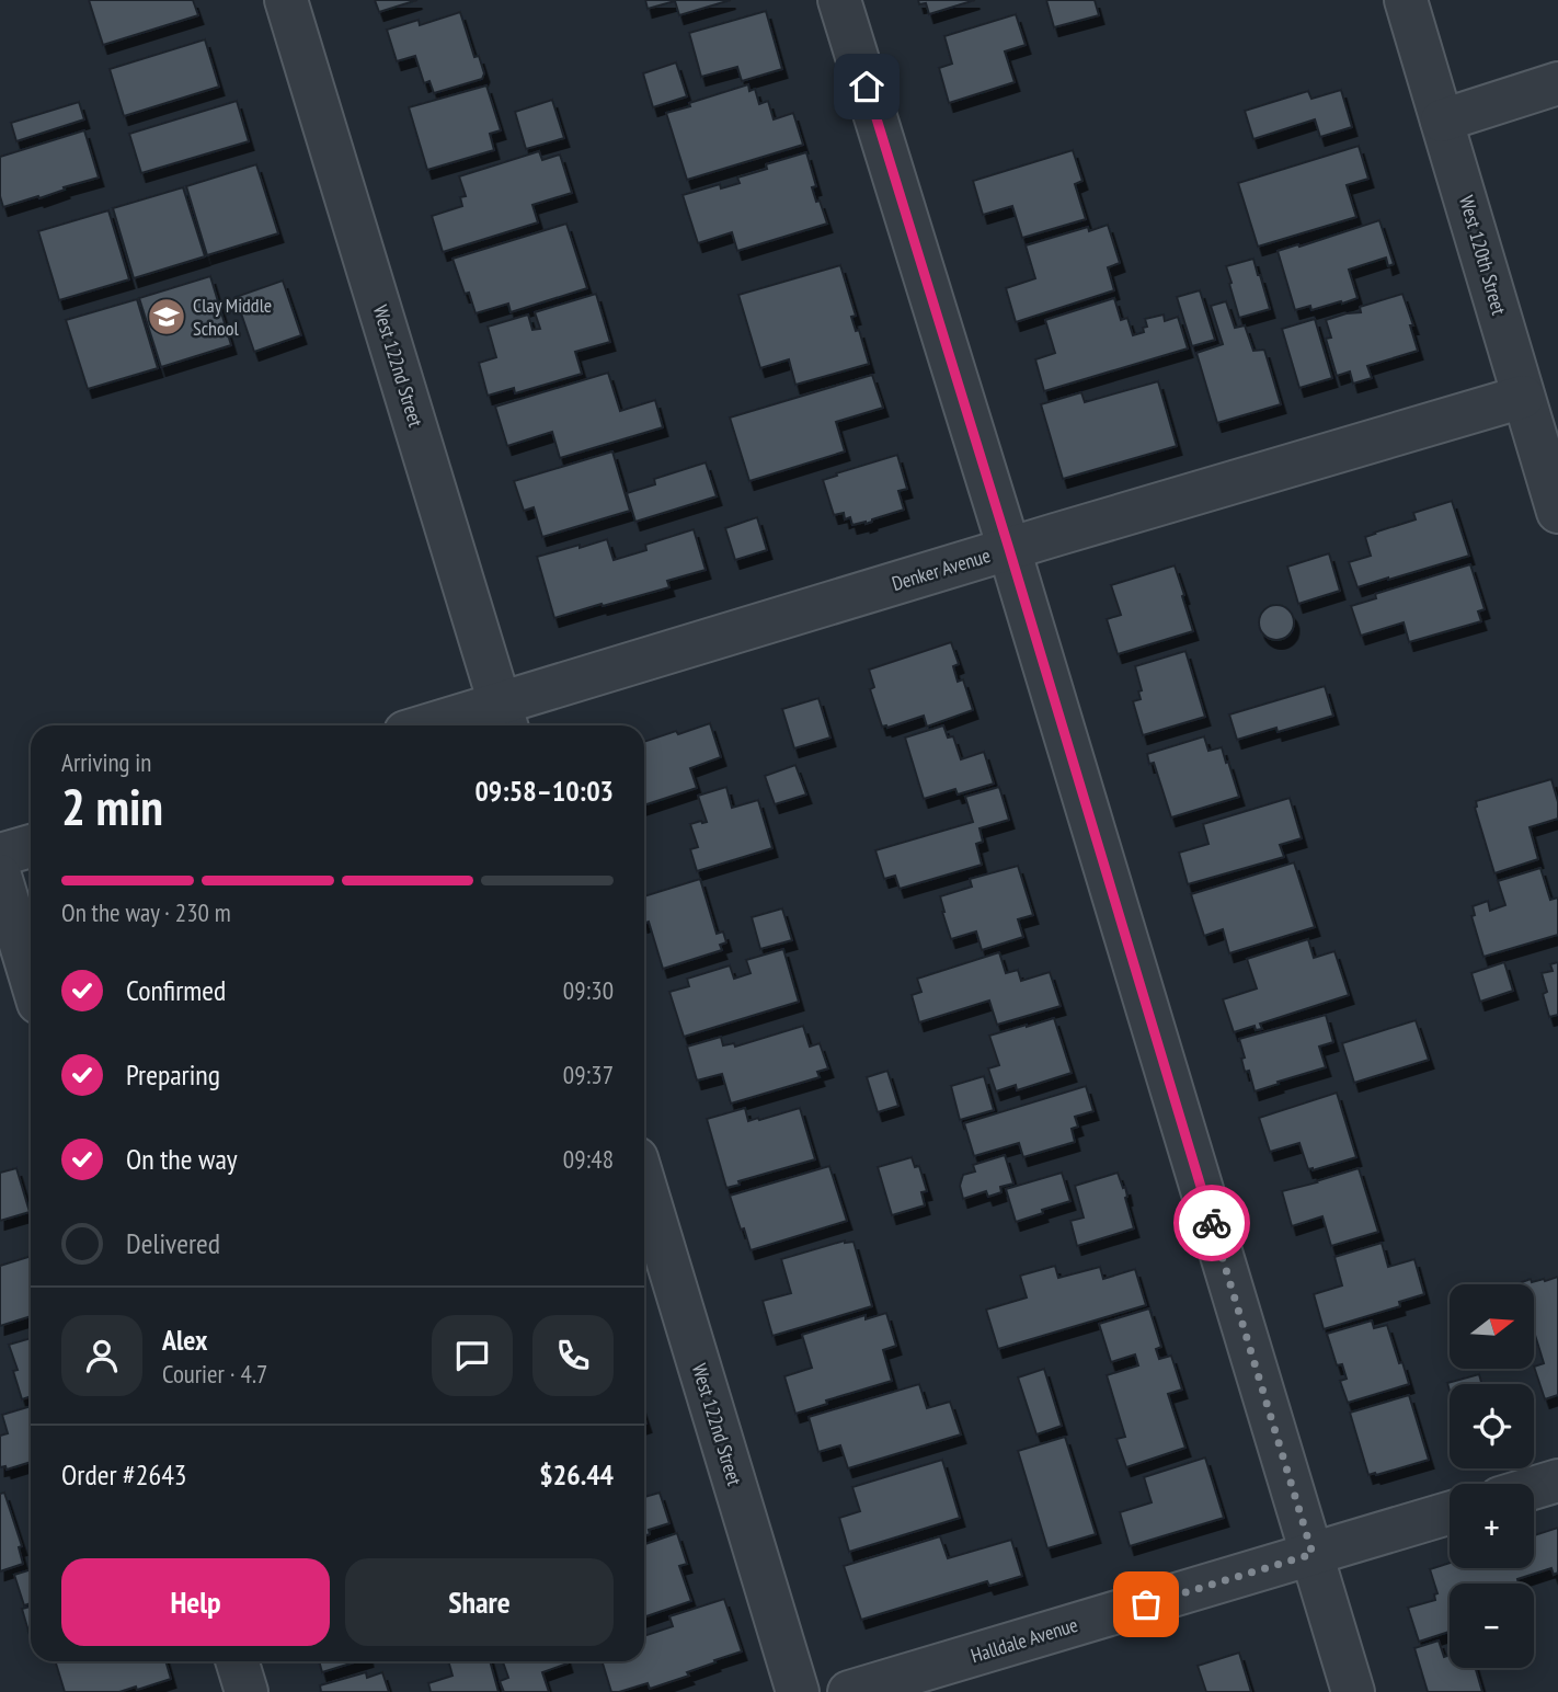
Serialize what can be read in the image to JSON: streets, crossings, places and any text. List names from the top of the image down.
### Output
{
  "streets": {
    "street": [
      "West 120th Street",
      "West 122nd Street",
      "Denker Avenue",
      "Halldale Avenue"
    ]
  },
  "crossings": [
    ["West 120th Street", "Denker Avenue"],
    ["West 122nd Street", "Denker Avenue"]
  ],
  "places": {
    "school or university": ["Clay Middle School"]
  },
  "north": "right",
  "page": {
    "heading": ["2 min", "Arriving in", "09:58–10:03"],
    "panel": [
      "Alex",
      "Courier · 4.7",
      "Order #2643",
      "$26.44"
    ],
    "bar": "On the way · 230 m",
    "list": [
      ["Confirmed", "09:30"],
      ["Preparing", "09:37"],
      ["On the way", "09:48"],
      "Delivered"
    ],
    "map_buttons": ["+", "−"],
    "buttons": ["Help", "Share"]
  }
}
